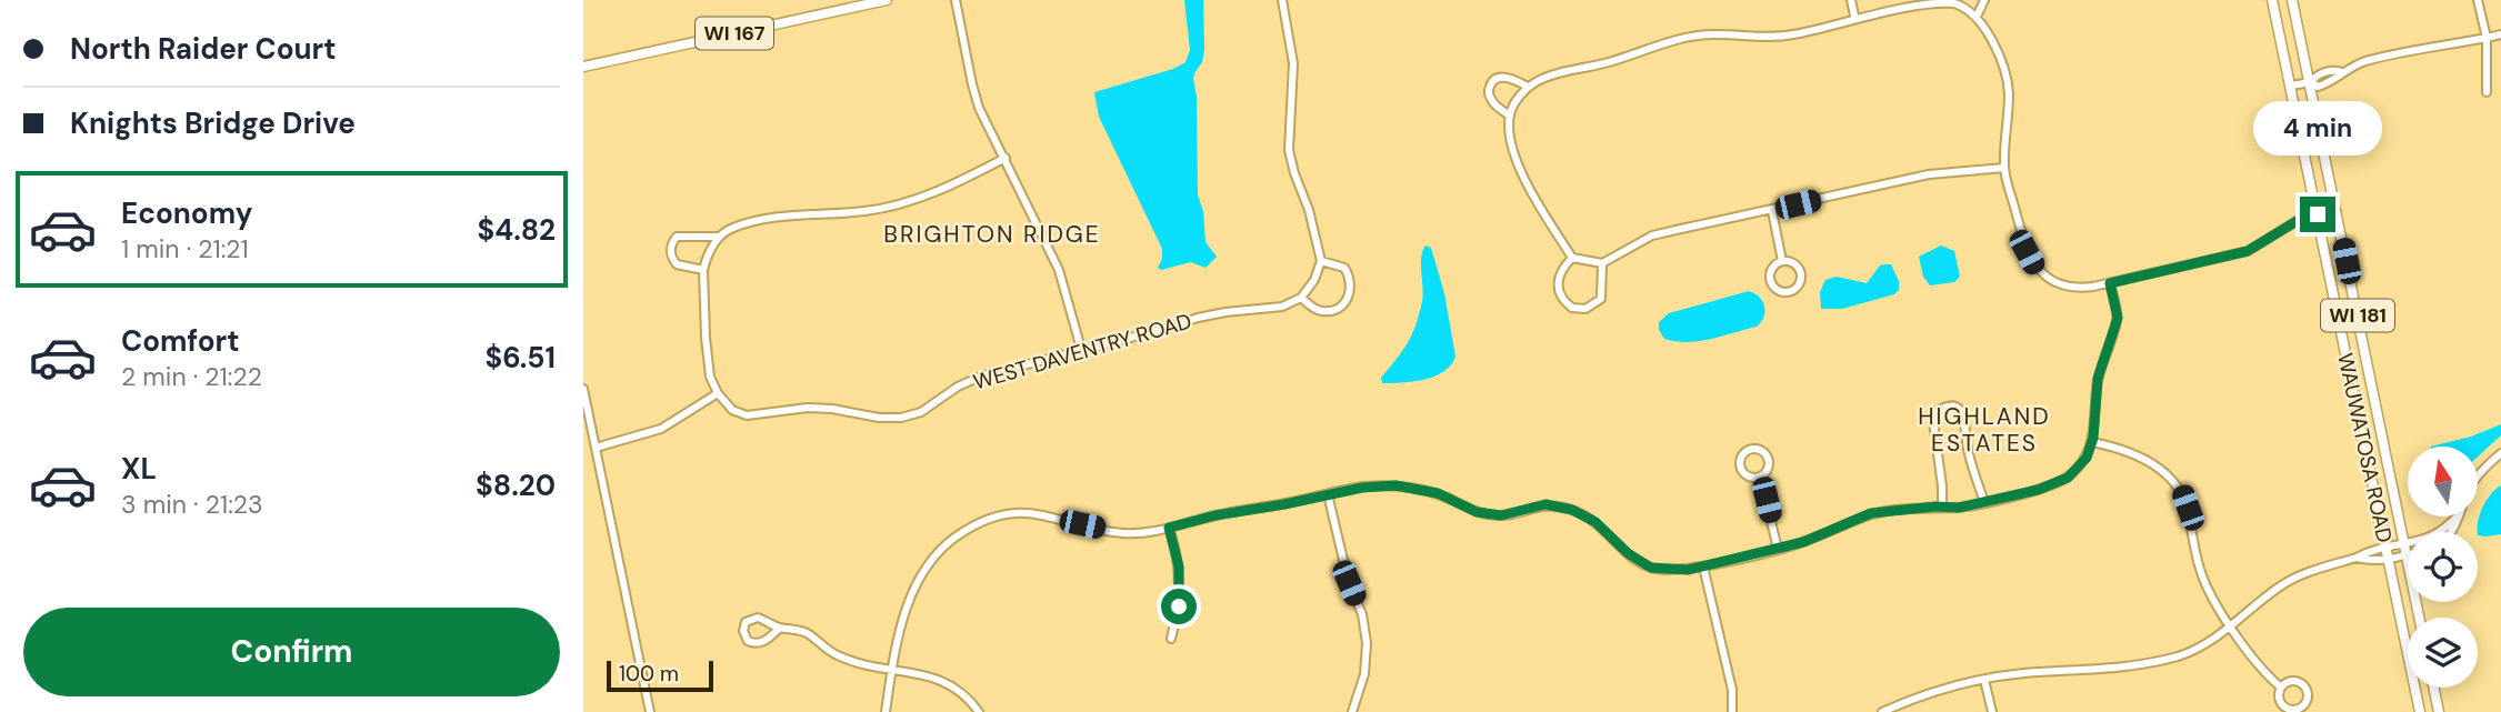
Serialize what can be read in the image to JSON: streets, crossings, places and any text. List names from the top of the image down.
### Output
{
  "streets": {
    "main road": ["WI 167", "WI 181", "WAUWATOSA ROAD"],
    "street": ["WEST DAVENTRY ROAD"]
  },
  "districts": ["BRIGHTON RIDGE", "HIGHLAND ESTATES"],
  "scale_bar": "100 m",
  "north": "top",
  "page": {
    "banner": ["North Raider Court", "Knights Bridge Drive"],
    "bubble": "4 min",
    "list": [
      {
        "name": "Economy",
        "note": "1 min · 21:21",
        "value": "$4.82"
      },
      {
        "name": "Comfort",
        "note": "2 min · 21:22",
        "value": "$6.51"
      },
      {
        "name": "XL",
        "note": "3 min · 21:23",
        "value": "$8.20"
      }
    ],
    "buttons": "Confirm",
    "scale": "100 m"
  }
}
